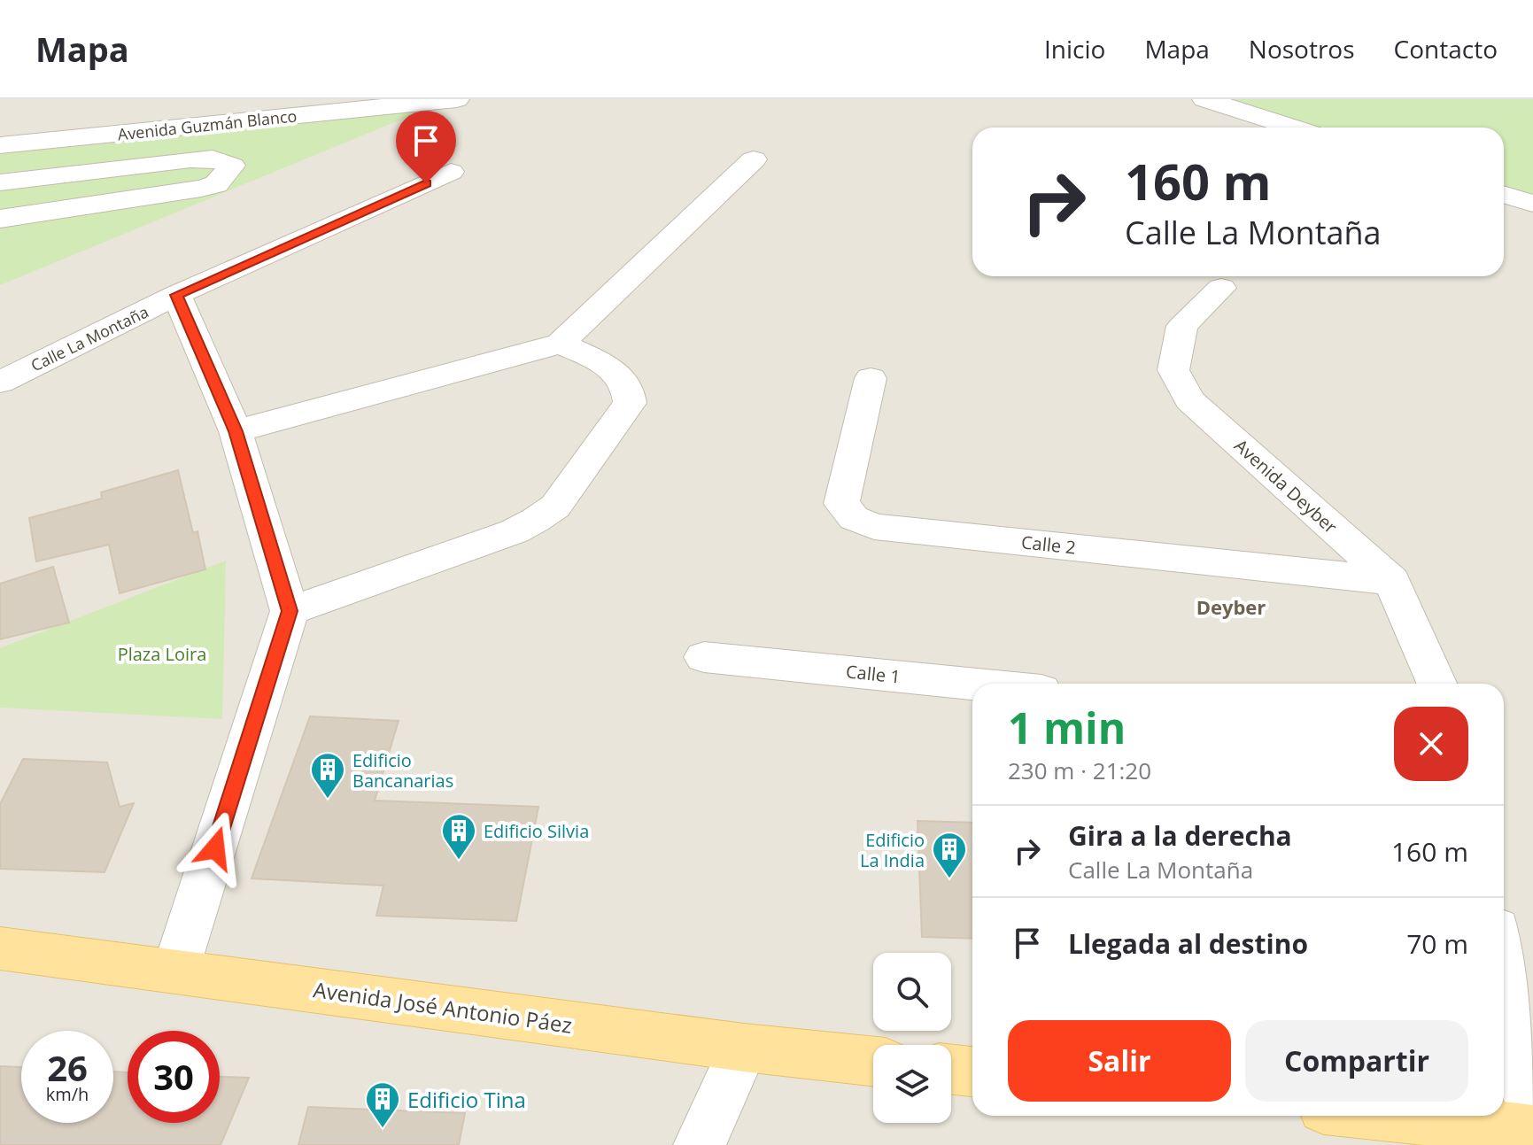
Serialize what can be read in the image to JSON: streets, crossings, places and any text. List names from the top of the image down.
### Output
{
  "streets": {
    "main road": ["Avenida José Antonio Páez"],
    "street": [
      "Avenida Guzmán Blanco",
      "Calle La Montaña",
      "Avenida Deyber",
      "Calle 2",
      "Calle 1"
    ]
  },
  "crossings": [
    ["Avenida Deyber", "Calle 2"]
  ],
  "districts": ["Deyber"],
  "parks": ["Plaza Loira"],
  "places": {
    "building": [
      "Edificio Bancanarias",
      "Edificio Silvia",
      "Edificio La India",
      "Edificio Tina"
    ]
  },
  "page": {
    "header": "Mapa",
    "nav": [
      "Inicio",
      "Mapa",
      "Nosotros",
      "Contacto"
    ],
    "turn": ["160 m", "Calle La Montaña"],
    "heading": ["1 min", "230 m · 21:20"],
    "list": [
      {
        "name": "Gira a la derecha",
        "note": "Calle La Montaña",
        "value": "160 m"
      },
      {
        "name": "Llegada al destino",
        "value": "70 m"
      }
    ],
    "buttons": ["Salir", "Compartir"],
    "speed": "26 km/h",
    "limit": "30"
  }
}
